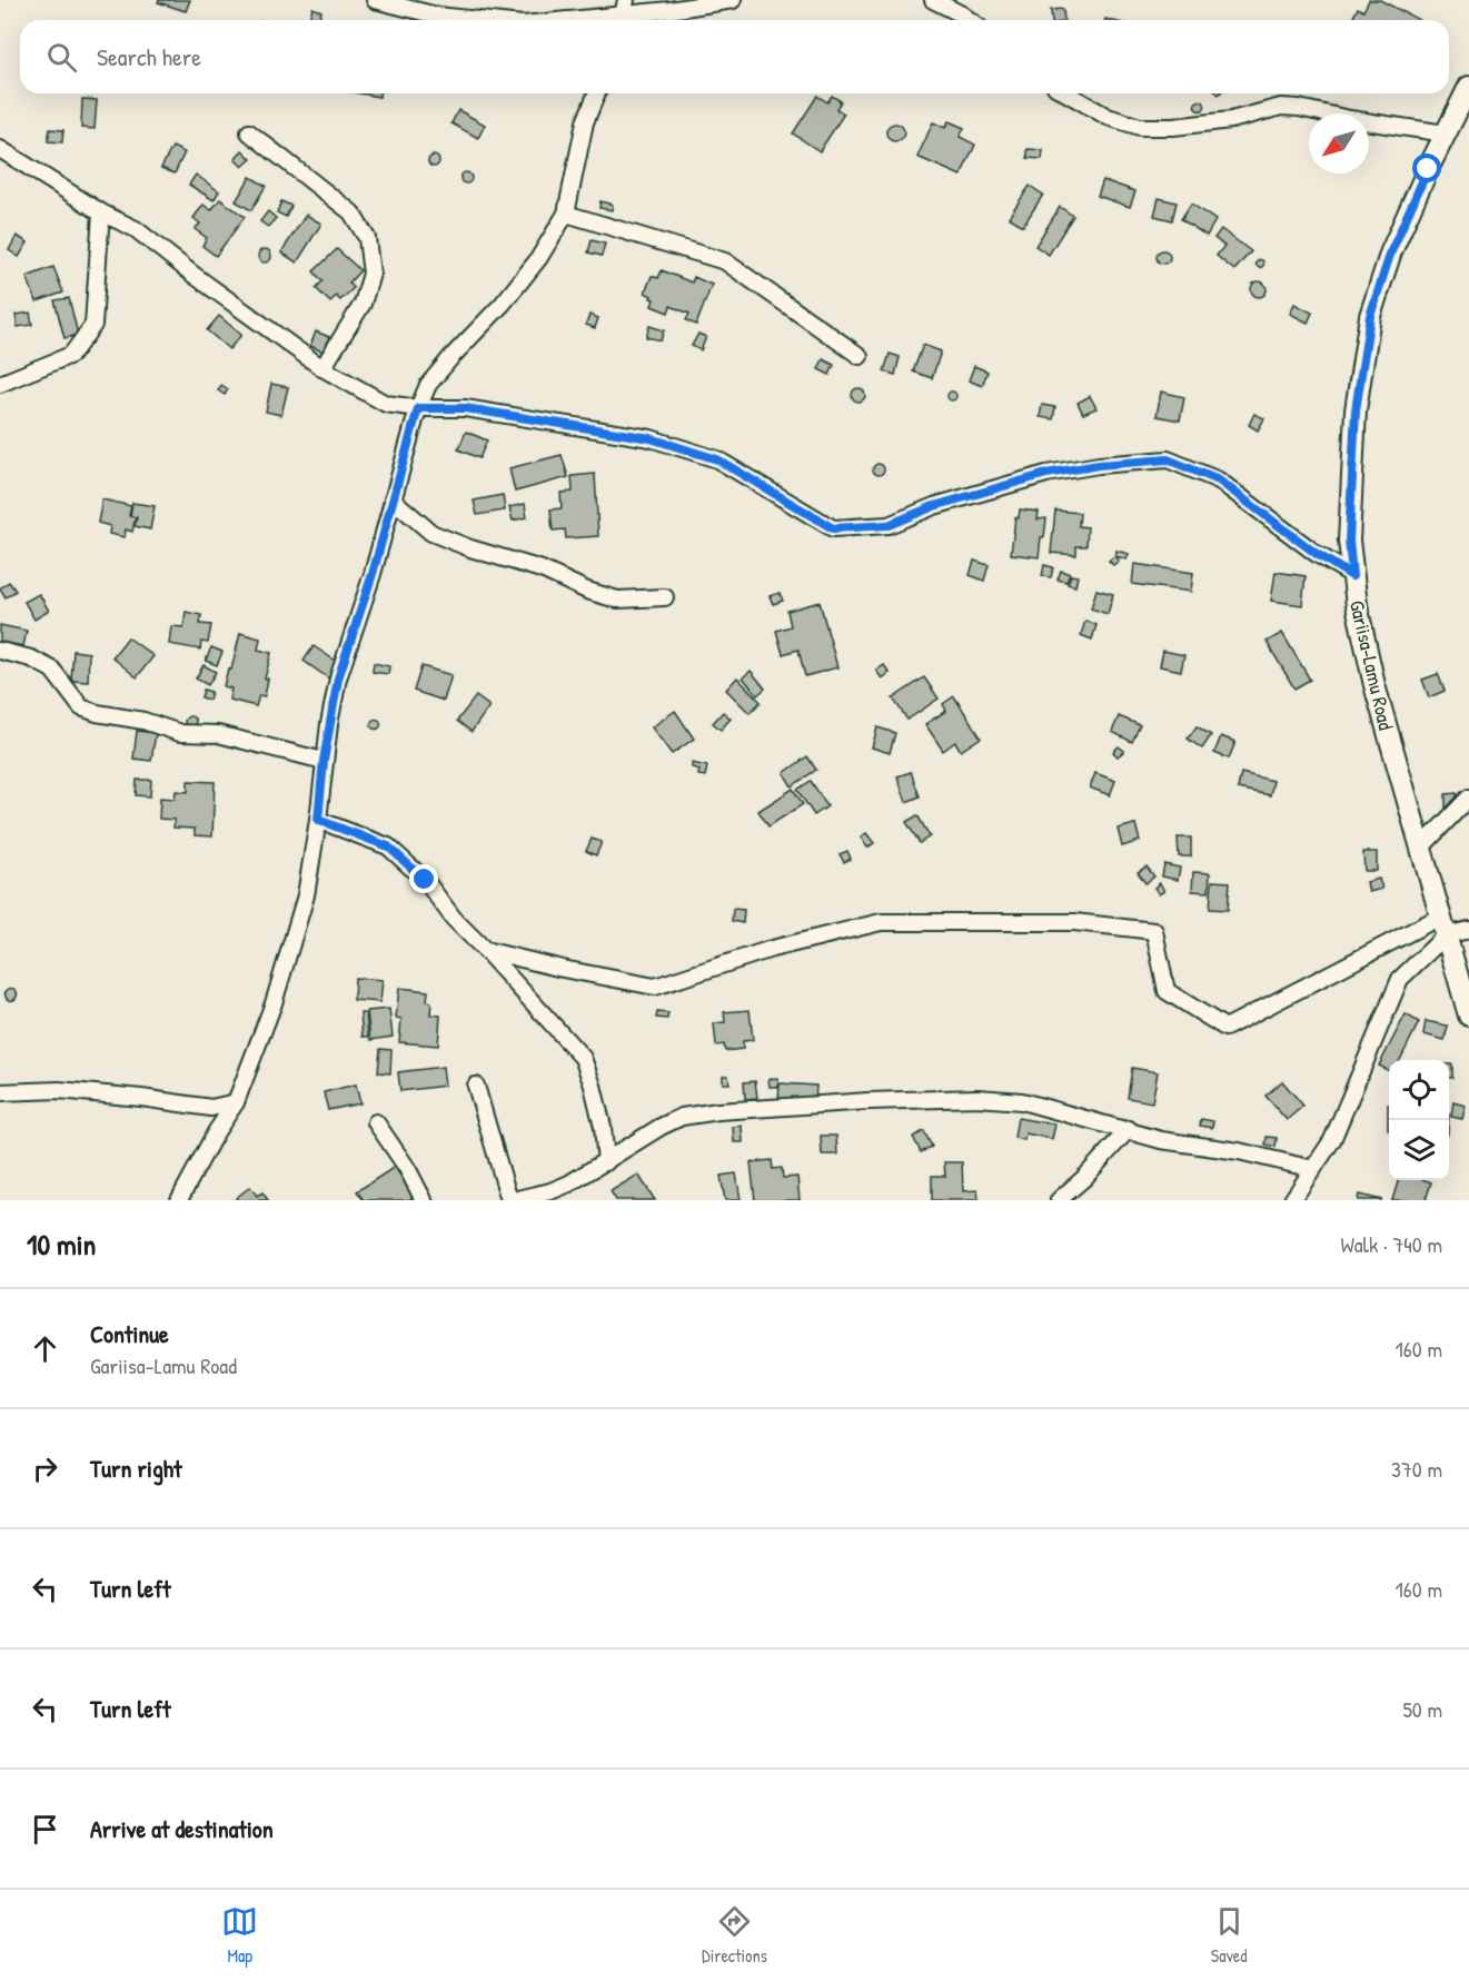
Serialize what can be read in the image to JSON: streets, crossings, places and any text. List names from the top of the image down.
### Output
{
  "streets": {
    "street": ["Gariisa-Lamu Road"]
  },
  "north": "bottom left",
  "page": {
    "search": "Search here",
    "heading": ["10 min", "Walk · 740 m"],
    "list": [
      ["Continue", "Gariisa-Lamu Road", "160 m"],
      ["Turn right", "370 m"],
      ["Turn left", "160 m"],
      ["Turn left", "50 m"],
      "Arrive at destination"
    ],
    "nav": ["Map", "Directions", "Saved"]
  }
}
